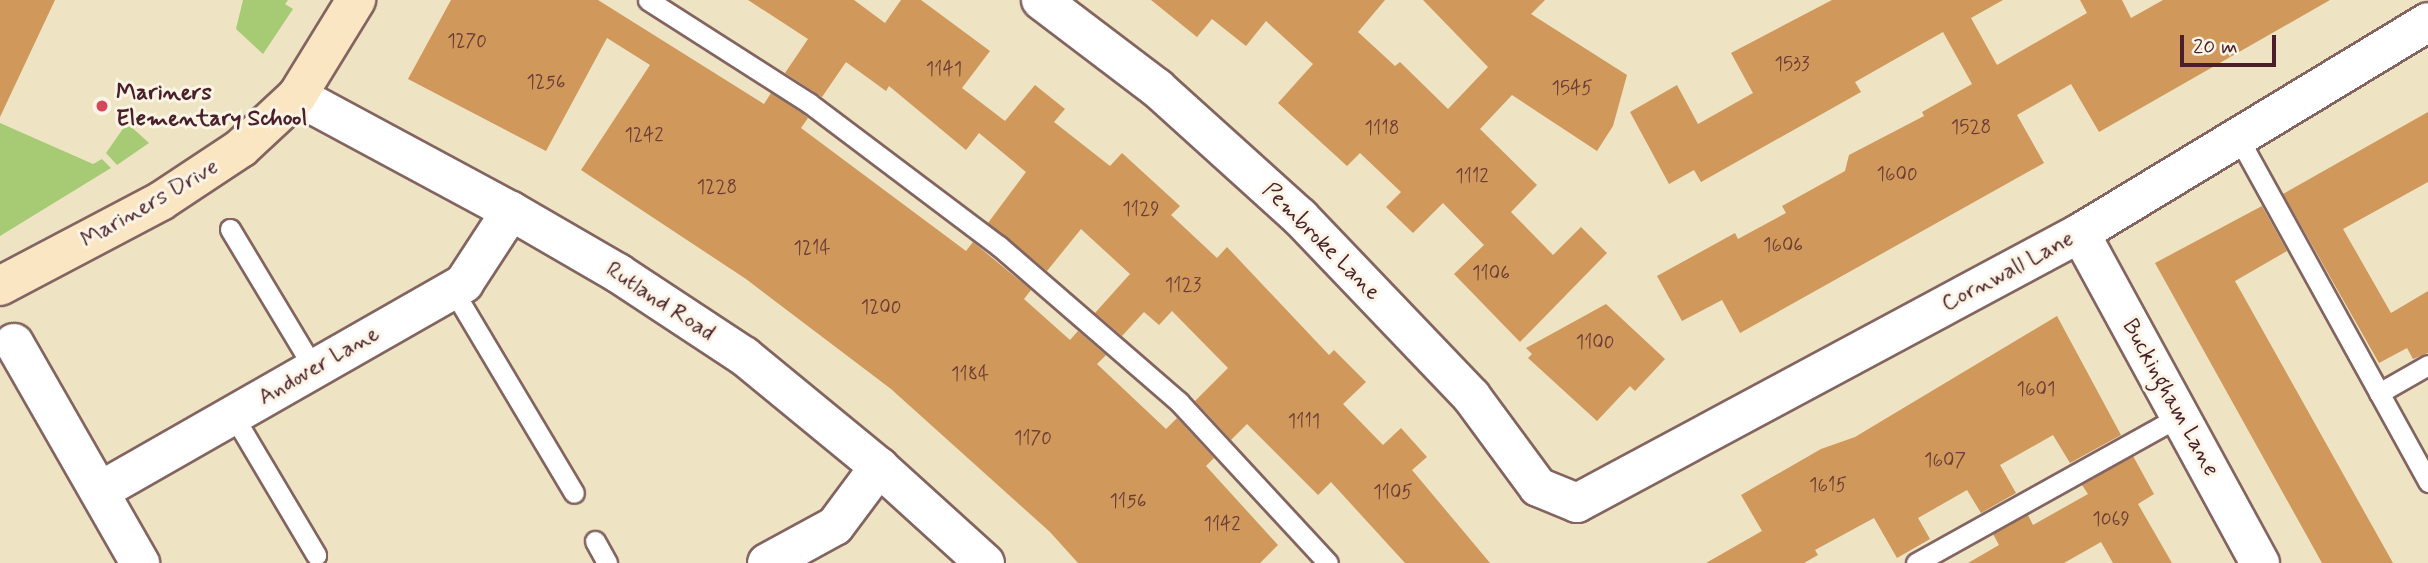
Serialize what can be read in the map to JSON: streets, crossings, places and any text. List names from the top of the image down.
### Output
{
  "streets": {
    "street": [
      "Mariners Drive",
      "Pembroke Lane",
      "Cornwall Lane",
      "Rutland Road",
      "Andover Lane",
      "Buckingham Lane"
    ]
  },
  "crossings": [
    ["Mariners Drive", "Rutland Road"],
    ["Pembroke Lane", "Cornwall Lane"],
    ["Cornwall Lane", "Buckingham Lane"],
    ["Rutland Road", "Andover Lane"]
  ],
  "places": ["Mariners Elementary School"],
  "house_numbers": [
    "1270",
    "1533",
    "1141",
    "1256",
    "1545",
    "1528",
    "1118",
    "1242",
    "1600",
    "1112",
    "1228",
    "1129",
    "1606",
    "1214",
    "1106",
    "1123",
    "1200",
    "1100",
    "1184",
    "1601",
    "1111",
    "1170",
    "1607",
    "1615",
    "1105",
    "1156",
    "1069",
    "1142"
  ],
  "scale_bar": "20 m"
}
